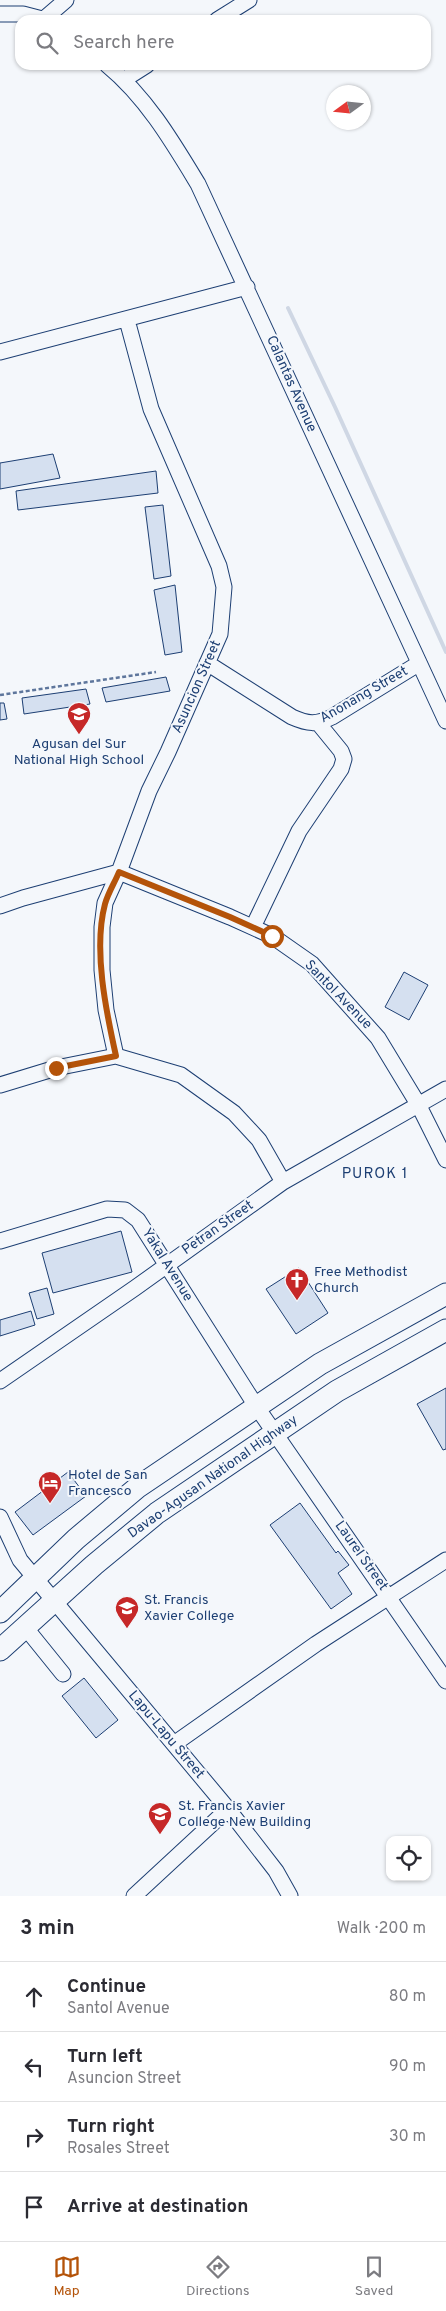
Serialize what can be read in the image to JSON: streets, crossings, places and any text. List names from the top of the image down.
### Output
{
  "streets": {
    "highway": ["Davao-Agusan National Highway"],
    "street": [
      "Calantas Avenue",
      "Asuncion Street",
      "Anonang Street",
      "Santol Avenue",
      "Petran Street",
      "Yakal Avenue",
      "Laurel Street",
      "Lapu-Lapu Street"
    ]
  },
  "crossings": [
    ["Calantas Avenue", "Anonang Street"],
    ["Asuncion Street", "Anonang Street"],
    ["Asuncion Street", "Santol Avenue"],
    ["Santol Avenue", "Petran Street"],
    ["Petran Street", "Yakal Avenue"],
    ["Yakal Avenue", "Davao-Agusan National Highway"],
    ["Yakal Avenue", "Laurel Street"],
    ["Davao-Agusan National Highway", "Laurel Street"],
    ["Davao-Agusan National Highway", "Lapu-Lapu Street"]
  ],
  "districts": ["PUROK 1"],
  "places": {
    "school or university": ["Agusan del Sur National High School", "St. Francis Xavier College", "St. Francis Xavier College New Building"],
    "church": ["Free Methodist Church"],
    "hotel": ["Hotel de San Francesco"]
  },
  "north": "left",
  "page": {
    "search": "Search here",
    "heading": ["3 min", "Walk · 200 m"],
    "list": [
      ["Continue", "Santol Avenue", "80 m"],
      ["Turn left", "Asuncion Street", "90 m"],
      ["Turn right", "Rosales Street", "30 m"],
      "Arrive at destination"
    ],
    "nav": ["Map", "Directions", "Saved"]
  }
}
